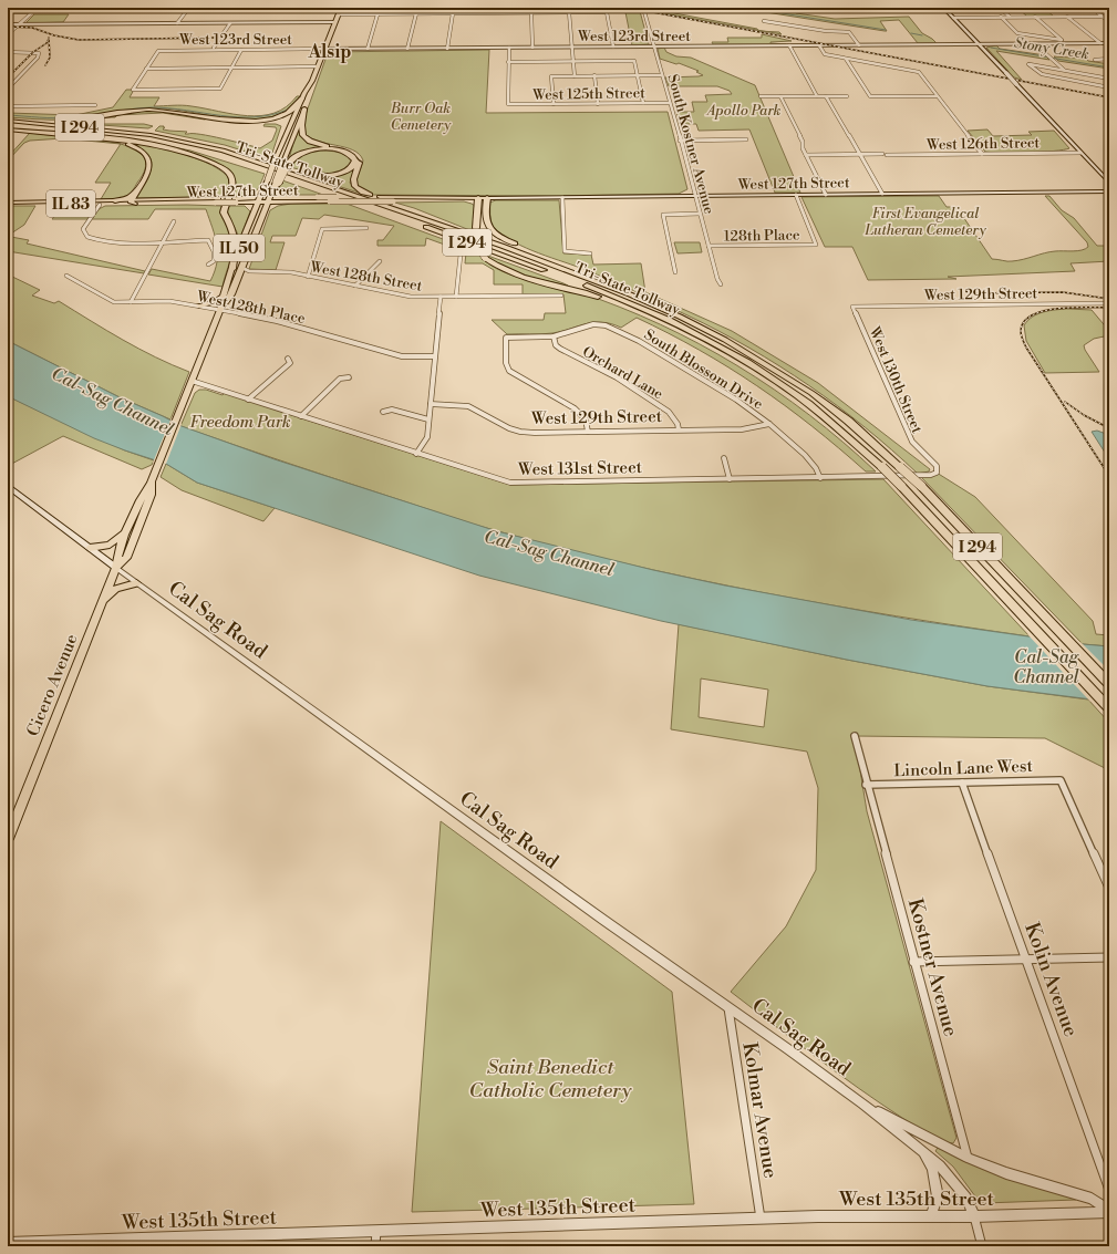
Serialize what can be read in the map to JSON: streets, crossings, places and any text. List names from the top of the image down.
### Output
{
  "streets": {
    "highway": ["I 294", "Tri-State Tollway"],
    "main road": [
      "West 127th Street",
      "IL 83",
      "IL 50",
      "Cal Sag Road",
      "Cicero Avenue"
    ],
    "street": [
      "West 123rd Street",
      "West 125th Street",
      "West 126th Street",
      "South Kostner Avenue",
      "128th Place",
      "West 128th Street",
      "West 129th Street",
      "West 128th Place",
      "South Blossom Drive",
      "Orchard Lane",
      "West 130th Street",
      "West 131st Street",
      "Lincoln Lane West",
      "Kostner Avenue",
      "Kolin Avenue",
      "Kolmar Avenue",
      "West 135th Street"
    ]
  },
  "crossings": [
    ["West 123rd Street", "South Kostner Avenue"],
    ["West 123rd Street", "Cicero Avenue"],
    ["West 125th Street", "South Kostner Avenue"],
    ["South Kostner Avenue", "West 127th Street"],
    ["South Kostner Avenue", "128th Place"],
    ["West 127th Street", "128th Place"],
    ["West 127th Street", "Cicero Avenue"],
    ["West 128th Street", "Cicero Avenue"],
    ["West 129th Street", "South Blossom Drive"],
    ["West 129th Street", "Orchard Lane"],
    ["West 129th Street", "West 130th Street"],
    ["West 128th Place", "Cicero Avenue"],
    ["South Blossom Drive", "Orchard Lane"],
    ["South Blossom Drive", "West 131st Street"],
    ["West 130th Street", "West 131st Street"],
    ["West 131st Street", "Cicero Avenue"],
    ["Cal Sag Road", "Cicero Avenue"],
    ["Cal Sag Road", "Kolmar Avenue"],
    ["Cal Sag Road", "West 135th Street"],
    ["Lincoln Lane West", "Kostner Avenue"],
    ["Lincoln Lane West", "Kolin Avenue"],
    ["Kolmar Avenue", "West 135th Street"]
  ],
  "districts": ["Alsip"],
  "water": ["Stony Creek", "Cal-Sag Channel"],
  "parks": [
    "Burr Oak Cemetery",
    "Apollo Park",
    "First Evangelical Lutheran Cemetery",
    "Freedom Park",
    "Saint Benedict Catholic Cemetery"
  ]
}
